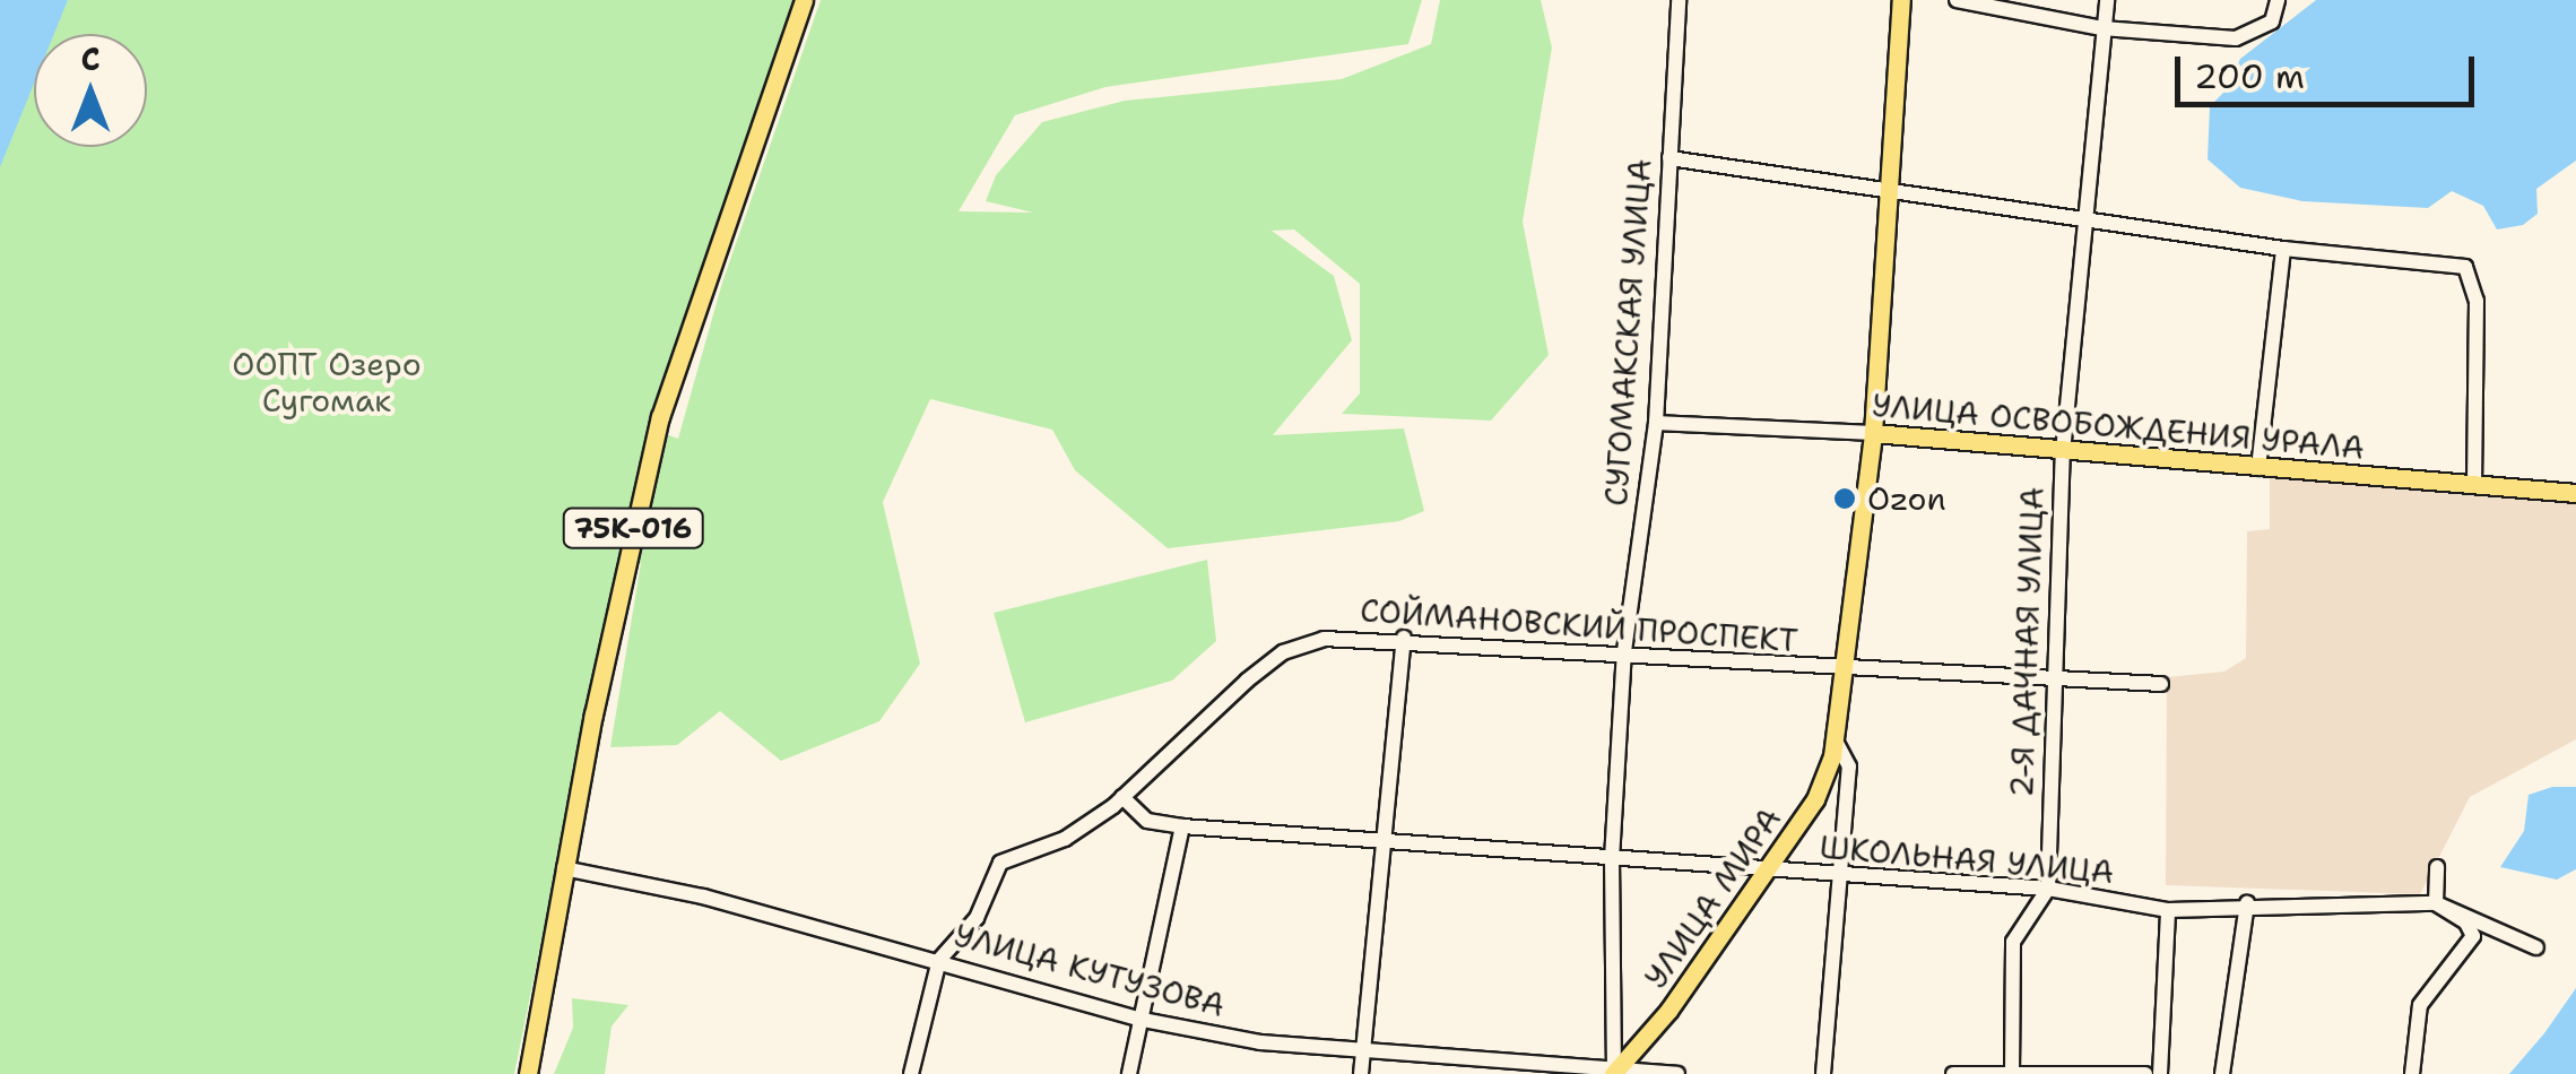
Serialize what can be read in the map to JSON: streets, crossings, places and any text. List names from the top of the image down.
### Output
{
  "streets": {
    "main road": ["УЛИЦА ОСВОБОЖДЕНИЯ УРАЛА", "75К-016", "УЛИЦА МИРА"],
    "street": [
      "СУГОМАКСКАЯ УЛИЦА",
      "СОЙМАНОВСКИЙ ПРОСПЕКТ",
      "2-Я ДАЧНАЯ УЛИЦА",
      "ШКОЛЬНАЯ УЛИЦА",
      "УЛИЦА КУТУЗОВА"
    ]
  },
  "crossings": [
    ["СУГОМАКСКАЯ УЛИЦА", "УЛИЦА ОСВОБОЖДЕНИЯ УРАЛА"],
    ["СУГОМАКСКАЯ УЛИЦА", "СОЙМАНОВСКИЙ ПРОСПЕКТ"],
    ["СУГОМАКСКАЯ УЛИЦА", "ШКОЛЬНАЯ УЛИЦА"],
    ["СУГОМАКСКАЯ УЛИЦА", "УЛИЦА МИРА"],
    ["СУГОМАКСКАЯ УЛИЦА", "УЛИЦА КУТУЗОВА"],
    ["УЛИЦА ОСВОБОЖДЕНИЯ УРАЛА", "2-Я ДАЧНАЯ УЛИЦА"],
    ["УЛИЦА ОСВОБОЖДЕНИЯ УРАЛА", "УЛИЦА МИРА"],
    ["75К-016", "УЛИЦА КУТУЗОВА"],
    ["СОЙМАНОВСКИЙ ПРОСПЕКТ", "2-Я ДАЧНАЯ УЛИЦА"],
    ["СОЙМАНОВСКИЙ ПРОСПЕКТ", "ШКОЛЬНАЯ УЛИЦА"],
    ["СОЙМАНОВСКИЙ ПРОСПЕКТ", "УЛИЦА МИРА"],
    ["СОЙМАНОВСКИЙ ПРОСПЕКТ", "УЛИЦА КУТУЗОВА"],
    ["2-Я ДАЧНАЯ УЛИЦА", "ШКОЛЬНАЯ УЛИЦА"],
    ["ШКОЛЬНАЯ УЛИЦА", "УЛИЦА МИРА"],
    ["УЛИЦА МИРА", "УЛИЦА КУТУЗОВА"]
  ],
  "parks": ["ООПТ Озеро Сугомак"],
  "places": ["Ozon"],
  "scale_bar": "200 m",
  "north": "top"
}
